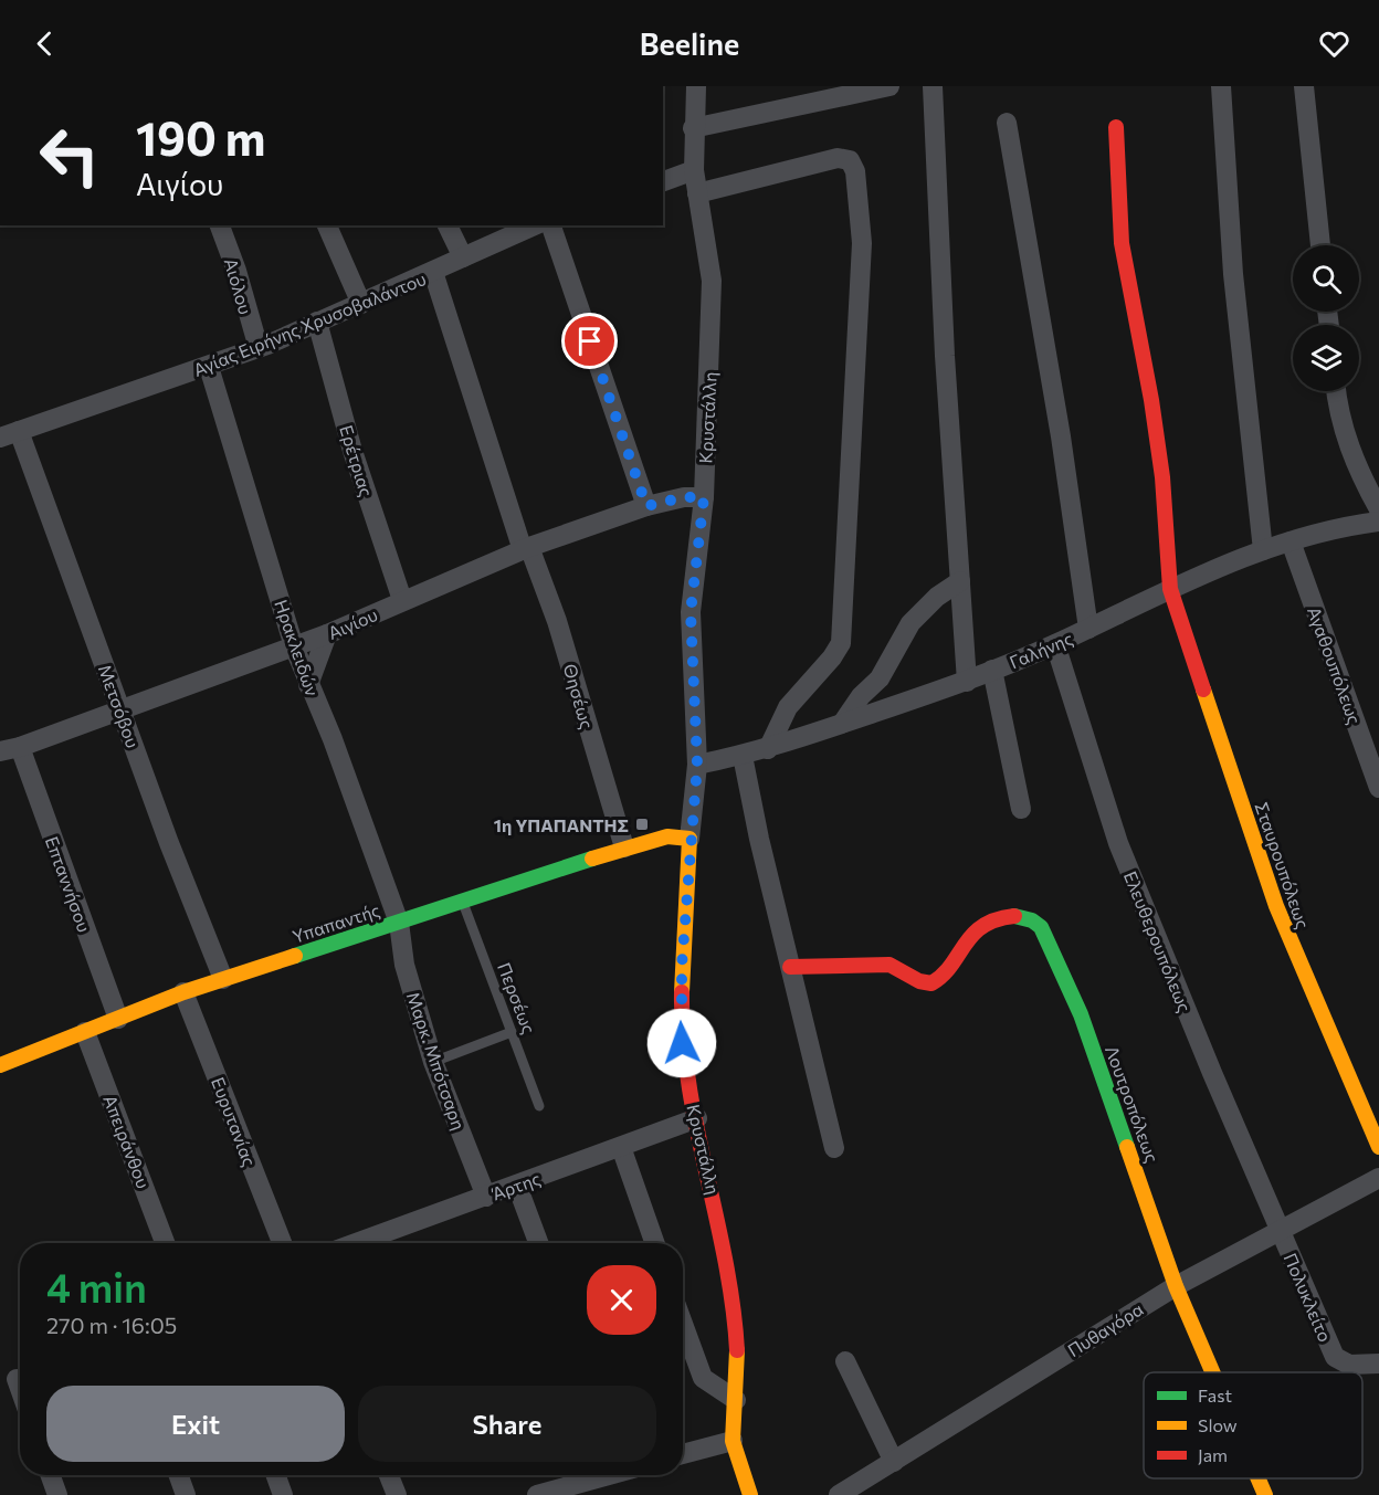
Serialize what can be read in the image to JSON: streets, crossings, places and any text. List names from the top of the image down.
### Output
{
  "streets": {
    "street": [
      "Αιόλου",
      "Αγίας Ειρήνης Χρυσοβαλάντου",
      "Κρυστάλλη",
      "Ερέτριας",
      "Αιγίου",
      "Ηρακλειδών",
      "Γαλήνης",
      "Αγαθουπόλεως",
      "Θησέως",
      "Μετσόβου",
      "Σταυρουπόλεως",
      "Επταννήσου",
      "Υπαπαντής",
      "Ελευθερουπόλεως",
      "Μαρκ. Μπότσαρη",
      "Λουτροπόλεως",
      "Ευρυτανίας",
      "Απειράνθου",
      "Άρτης",
      "Πολυκλείτο",
      "Πυθαγόρα"
    ],
    "lane": ["Περσέως"]
  },
  "crossings": [
    ["Αιόλου", "Αγίας Ειρήνης Χρυσοβαλάντου"],
    ["Αγίας Ειρήνης Χρυσοβαλάντου", "Ερέτριας"],
    ["Αγίας Ειρήνης Χρυσοβαλάντου", "Ηρακλειδών"],
    ["Αγίας Ειρήνης Χρυσοβαλάντου", "Θησέως"],
    ["Αγίας Ειρήνης Χρυσοβαλάντου", "Μετσόβου"],
    ["Κρυστάλλη", "Αιγίου"],
    ["Κρυστάλλη", "Γαλήνης"],
    ["Κρυστάλλη", "Υπαπαντής"],
    ["Κρυστάλλη", "Άρτης"],
    ["Ερέτριας", "Αιγίου"],
    ["Αιγίου", "Ηρακλειδών"],
    ["Αιγίου", "Θησέως"],
    ["Αιγίου", "Μετσόβου"],
    ["Αιγίου", "Επταννήσου"],
    ["Ηρακλειδών", "Υπαπαντής"],
    ["Ηρακλειδών", "Μαρκ. Μπότσαρη"],
    ["Γαλήνης", "Αγαθουπόλεως"],
    ["Γαλήνης", "Σταυρουπόλεως"],
    ["Γαλήνης", "Ελευθερουπόλεως"],
    ["Θησέως", "Υπαπαντής"],
    ["Μετσόβου", "Υπαπαντής"],
    ["Επταννήσου", "Υπαπαντής"],
    ["Υπαπαντής", "Περσέως"],
    ["Υπαπαντής", "Μαρκ. Μπότσαρη"],
    ["Υπαπαντής", "Ευρυτανίας"],
    ["Υπαπαντής", "Απειράνθου"],
    ["Ελευθερουπόλεως", "Πολυκλείτο"],
    ["Ελευθερουπόλεως", "Πυθαγόρα"],
    ["Μαρκ. Μπότσαρη", "Άρτης"],
    ["Λουτροπόλεως", "Πυθαγόρα"],
    ["Πολυκλείτο", "Πυθαγόρα"]
  ],
  "places": {
    "transit": ["1η ΥΠΑΠΑΝΤΗΣ"]
  },
  "legend": ["Fast", "Slow", "Jam"],
  "page": {
    "header": "Beeline",
    "turn": ["190 m", "Αιγίου"],
    "heading": ["4 min", "270 m · 16:05"],
    "buttons": ["Exit", "Share"]
  }
}
